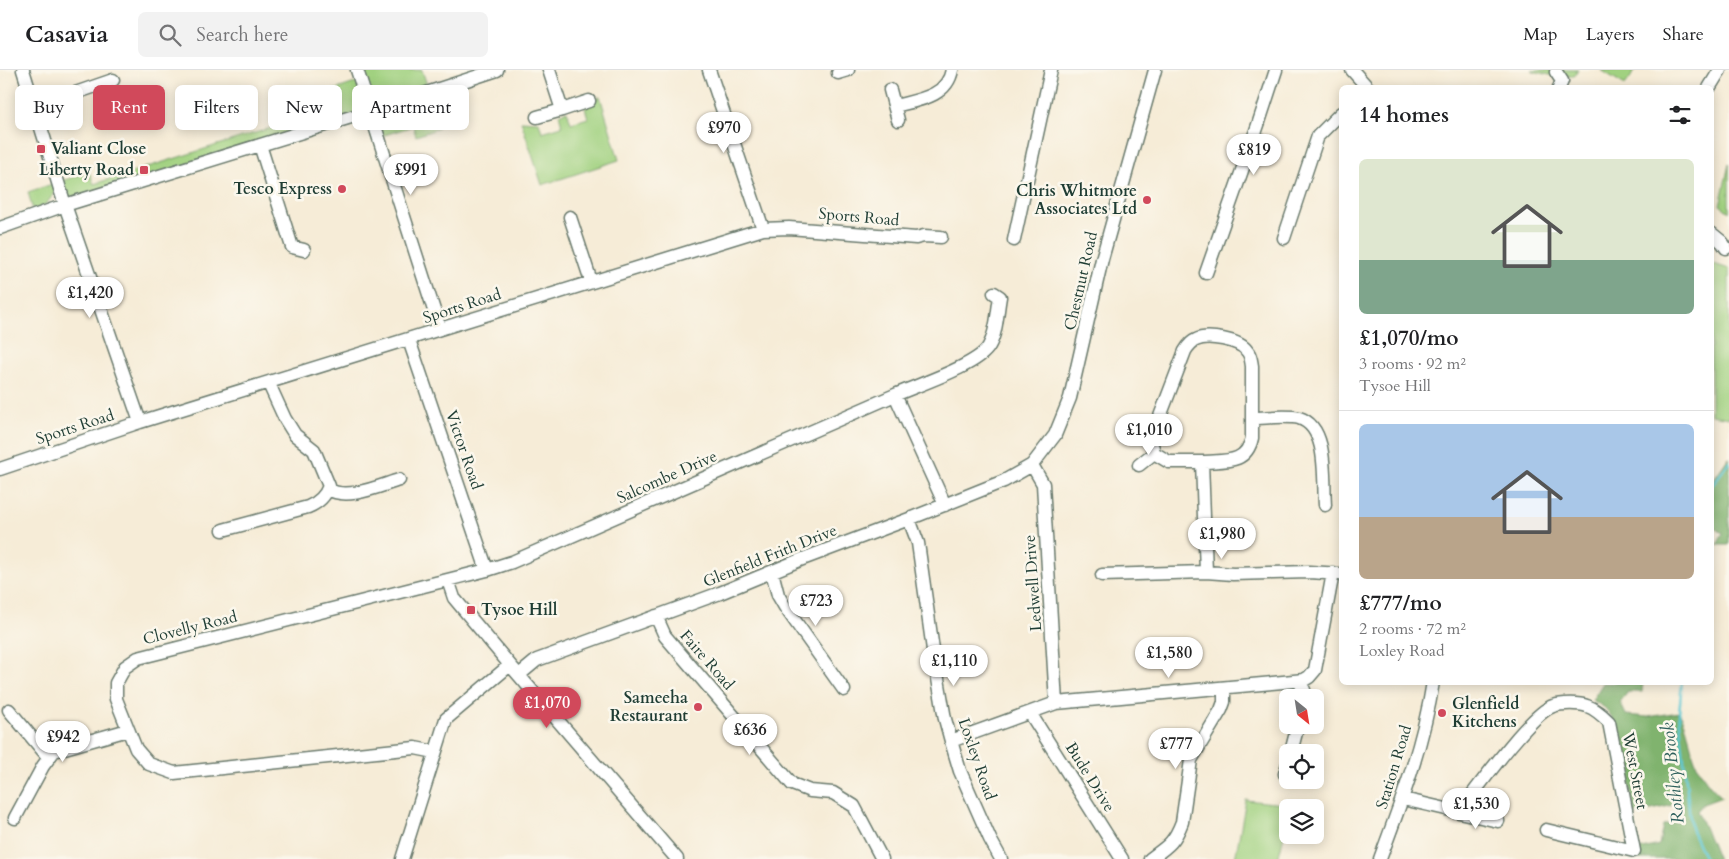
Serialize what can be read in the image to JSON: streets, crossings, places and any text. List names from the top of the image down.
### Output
{
  "streets": {
    "street": [
      "Sports Road",
      "Chestnut Road",
      "Victor Road",
      "Salcombe Drive",
      "Glenfield Frith Drive",
      "Ledwell Drive",
      "Clovelly Road",
      "Faire Road",
      "Loxley Road",
      "Station Road",
      "West Street",
      "Bude Drive"
    ]
  },
  "crossings": [
    ["Sports Road", "Victor Road"],
    ["Chestnut Road", "Glenfield Frith Drive"],
    ["Chestnut Road", "Ledwell Drive"],
    ["Victor Road", "Salcombe Drive"],
    ["Salcombe Drive", "Clovelly Road"],
    ["Glenfield Frith Drive", "Ledwell Drive"],
    ["Glenfield Frith Drive", "Faire Road"],
    ["Glenfield Frith Drive", "Loxley Road"]
  ],
  "water": ["Rothley Brook"],
  "places": {
    "transit": ["Valiant Close", "Liberty Road", "Tysoe Hill"],
    "other": [
      "Tesco Express",
      "Chris Whitmore Associates Ltd",
      "Sameeha Restaurant",
      "Glenfield Kitchens"
    ]
  },
  "north": "bottom right",
  "page": {
    "header": "Casavia",
    "search": "Search here",
    "nav": ["Map", "Layers", "Share"],
    "chip": [
      "Buy",
      "Rent",
      "Filters",
      "New",
      "Apartment"
    ],
    "heading": "14 homes",
    "price": [
      "£970",
      "£819",
      "£991",
      "£1,420",
      "£1,010",
      "£1,980",
      "£723",
      "£1,580",
      "£1,110",
      "£1,070",
      "£636",
      "£942",
      "£777",
      "£1,530"
    ],
    "list": [
      {
        "name": "£1,070/mo",
        "note": "3 rooms · 92 m² · Tysoe Hill"
      },
      {
        "name": "£777/mo",
        "note": "2 rooms · 72 m² · Loxley Road"
      }
    ]
  }
}
